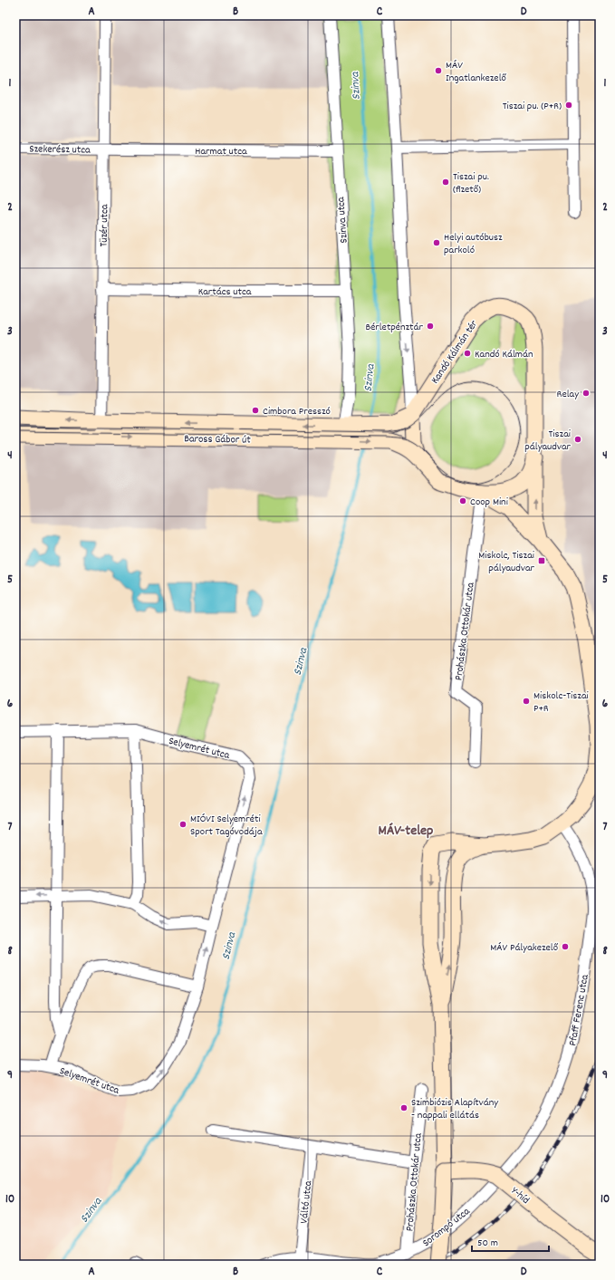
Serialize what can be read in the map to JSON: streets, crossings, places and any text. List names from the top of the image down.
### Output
{
  "streets": {
    "street": [
      "Szekerész utca",
      "Harmat utca",
      "Szinva utca",
      "Tüzér utca",
      "Kartács utca",
      "Kandó Kálmán tér",
      "Baross Gábor út",
      "Prohászka Ottokár utca",
      "Selyemrét utca",
      "Pfaff Ferenc utca",
      "Y-híd",
      "Váltó utca",
      "Sorompó utca"
    ]
  },
  "crossings": [
    ["Szekerész utca", "Harmat utca"],
    ["Szekerész utca", "Tüzér utca"],
    ["Harmat utca", "Szinva utca"],
    ["Harmat utca", "Tüzér utca"],
    ["Szinva utca", "Kartács utca"],
    ["Szinva utca", "Baross Gábor út"],
    ["Tüzér utca", "Kartács utca"],
    ["Tüzér utca", "Baross Gábor út"],
    ["Kandó Kálmán tér", "Baross Gábor út"],
    ["Prohászka Ottokár utca", "Sorompó utca"],
    ["Pfaff Ferenc utca", "Sorompó utca"],
    ["Váltó utca", "Sorompó utca"]
  ],
  "districts": ["MÁV-telep"],
  "water": ["Szinva"],
  "places": {
    "other": [
      "MÁV Ingatlankezelő",
      "Tiszai pu. (P+R)",
      "Tiszai pu. (fizető)",
      "Helyi autóbusz parkoló",
      "Bérletpénztár",
      "Kandó Kálmán",
      "Relay",
      "Cimbora Presszó",
      "Tiszai pályaudvar",
      "Coop Mini",
      "Miskolc-Tiszai P+R",
      "MIÓVI Selyemréti Sport Tagóvodája",
      "MÁV Pályakezelő",
      "Szimbiózis Alapítvány - nappali ellátás"
    ],
    "transit": ["Miskolc, Tiszai pályaudvar"]
  },
  "scale_bar": "50 m",
  "grid": {
    "columns": [
      "A",
      "B",
      "C",
      "D"
    ],
    "rows": [
      "1",
      "2",
      "3",
      "4",
      "5",
      "6",
      "7",
      "8",
      "9",
      "10"
    ]
  }
}
